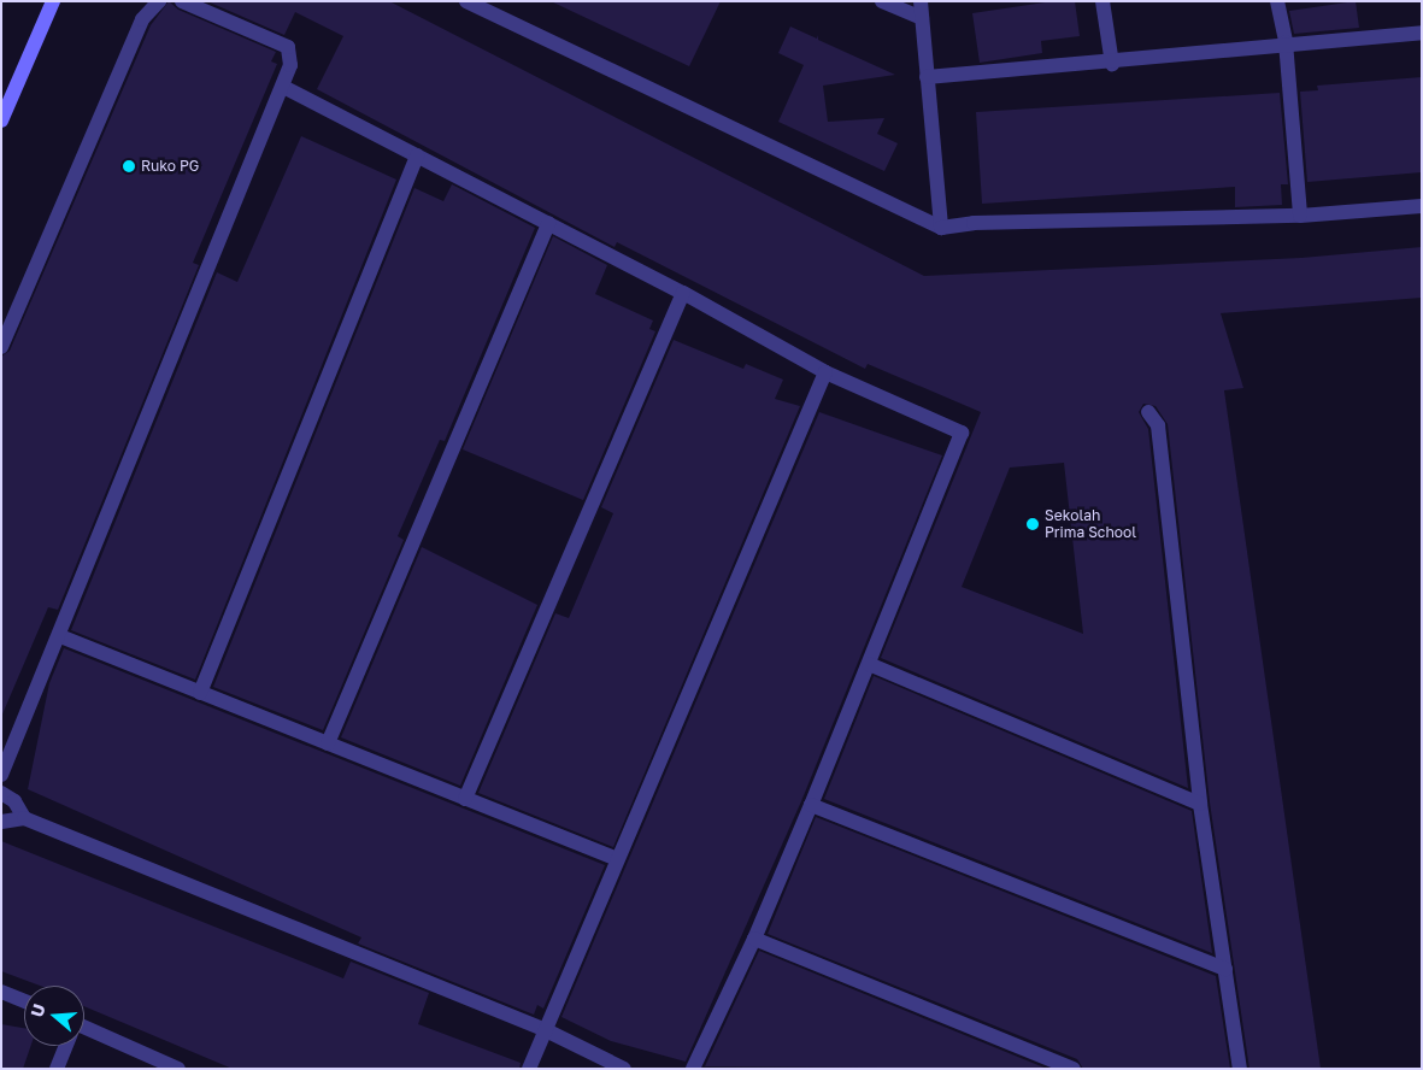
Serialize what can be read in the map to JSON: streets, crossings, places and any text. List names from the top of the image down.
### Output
{
  "places": ["Ruko PG", "Sekolah Prima School"],
  "north": "left"
}
